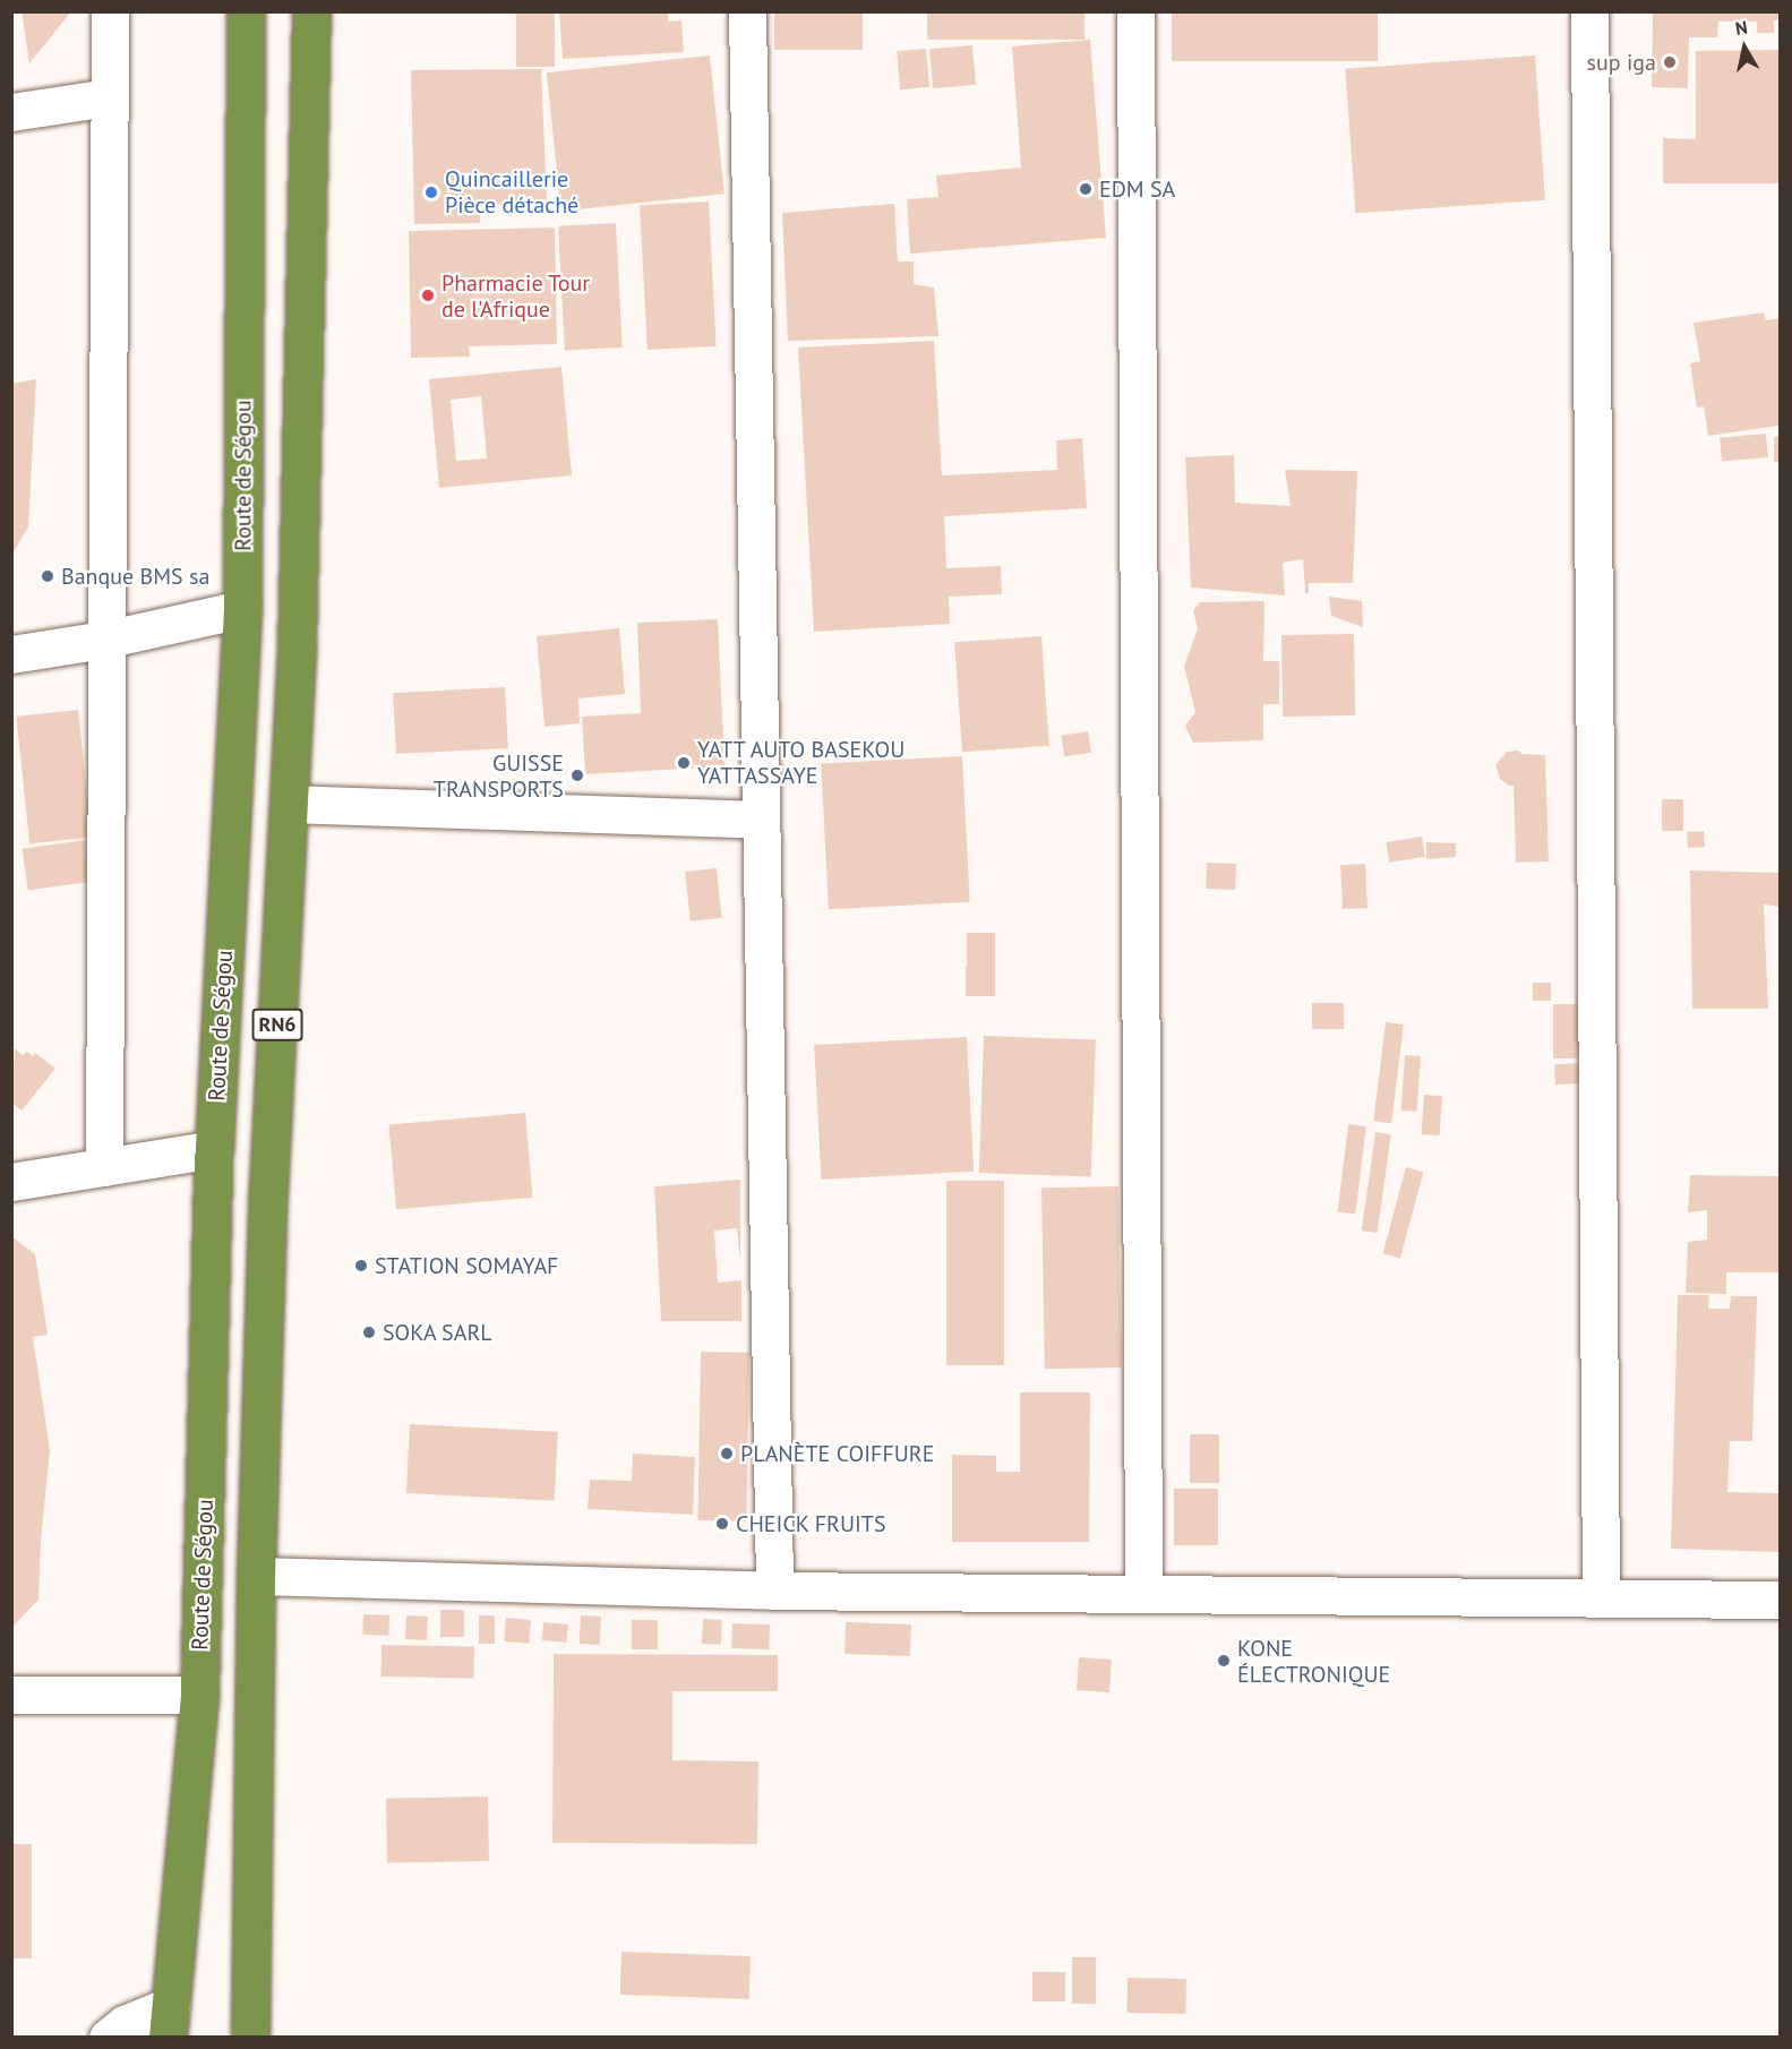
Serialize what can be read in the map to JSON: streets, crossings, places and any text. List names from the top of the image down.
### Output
{
  "streets": {
    "highway": ["Route de Ségou", "RN6"]
  },
  "places": [
    "sup iga",
    "EDM SA",
    "Quincaillerie Pièce détaché",
    "Pharmacie Tour de l'Afrique",
    "Banque BMS sa",
    "YATT AUTO BASEKOU YATTASSAYE",
    "GUISSE TRANSPORTS",
    "STATION SOMAYAF",
    "SOKA SARL",
    "PLANÈTE COIFFURE",
    "CHEICK FRUITS",
    "KONE ÉLECTRONIQUE"
  ],
  "north": "top"
}
